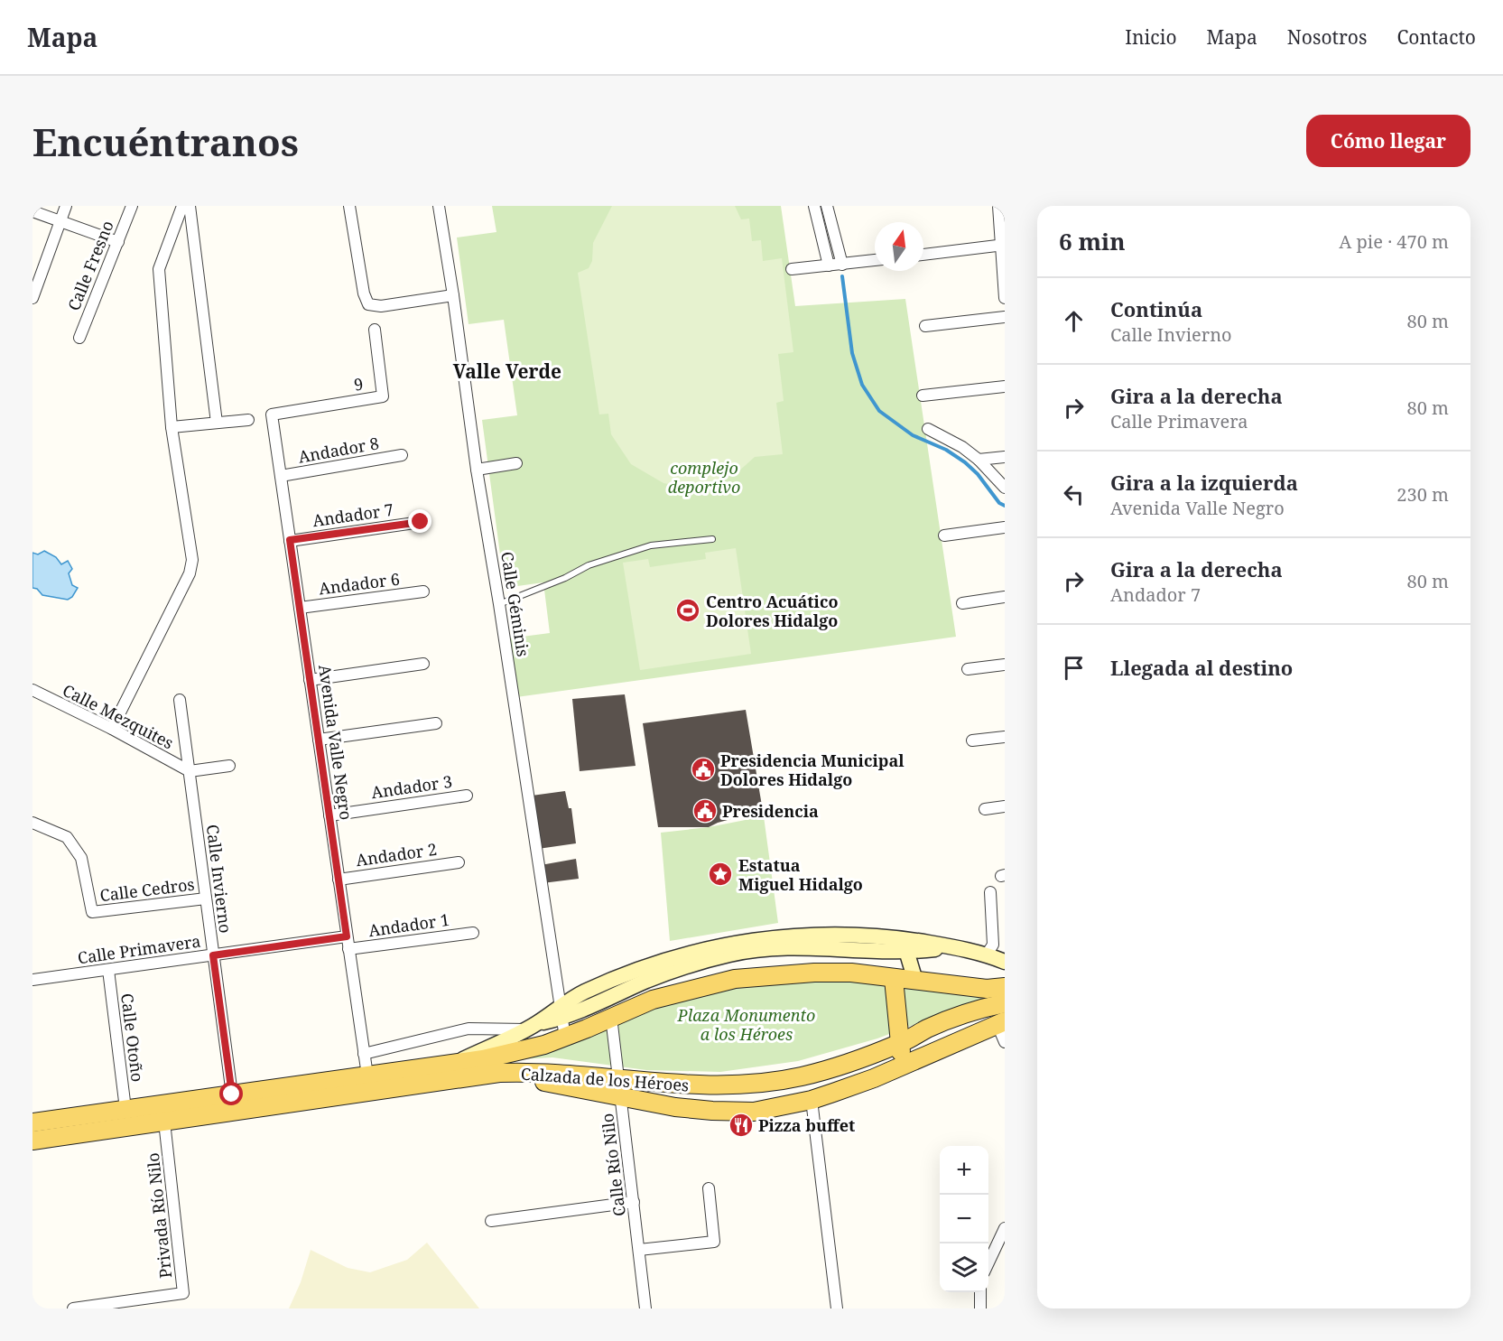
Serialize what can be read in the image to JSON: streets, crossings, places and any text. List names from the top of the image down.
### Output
{
  "streets": {
    "main road": ["Calzada de los Héroes"],
    "street": [
      "Calle Fresno",
      "9",
      "Andador 8",
      "Andador 7",
      "Andador 6",
      "Calle Géminis",
      "Calle Mezquites",
      "Avenida Valle Negro",
      "Andador 3",
      "Andador 2",
      "Calle Invierno",
      "Calle Cedros",
      "Andador 1",
      "Calle Primavera",
      "Calle Otoño",
      "Calle Río Nilo",
      "Privada Río Nilo"
    ]
  },
  "crossings": [
    ["9", "Avenida Valle Negro"],
    ["Andador 8", "Avenida Valle Negro"],
    ["Andador 7", "Avenida Valle Negro"],
    ["Andador 6", "Avenida Valle Negro"],
    ["Calle Géminis", "Calzada de los Héroes"],
    ["Calle Mezquites", "Calle Invierno"],
    ["Avenida Valle Negro", "Andador 3"],
    ["Avenida Valle Negro", "Andador 2"],
    ["Avenida Valle Negro", "Andador 1"],
    ["Avenida Valle Negro", "Calle Primavera"],
    ["Avenida Valle Negro", "Calzada de los Héroes"],
    ["Calle Invierno", "Calle Cedros"],
    ["Calle Invierno", "Calle Primavera"],
    ["Calle Invierno", "Calzada de los Héroes"],
    ["Calle Primavera", "Calle Otoño"],
    ["Calle Otoño", "Calzada de los Héroes"],
    ["Calzada de los Héroes", "Calle Río Nilo"],
    ["Calzada de los Héroes", "Privada Río Nilo"]
  ],
  "districts": ["Valle Verde"],
  "parks": ["complejo deportivo", "Plaza Monumento a los Héroes"],
  "places": {
    "sports": ["Centro Acuático Dolores Hidalgo"],
    "public building": ["Presidencia Municipal Dolores Hidalgo", "Presidencia"],
    "place": ["Estatua Miguel Hidalgo"],
    "restaurant": ["Pizza buffet"]
  },
  "north": "top",
  "page": {
    "header": "Mapa",
    "nav": [
      "Inicio",
      "Mapa",
      "Nosotros",
      "Contacto"
    ],
    "buttons": "Cómo llegar",
    "title": "Encuéntranos",
    "heading": ["6 min", "A pie · 470 m"],
    "list": [
      ["Continúa", "Calle Invierno", "80 m"],
      ["Gira a la derecha", "Calle Primavera", "80 m"],
      ["Gira a la izquierda", "Avenida Valle Negro", "230 m"],
      ["Gira a la derecha", "Andador 7", "80 m"],
      "Llegada al destino"
    ],
    "map_buttons": ["+", "−"]
  }
}
